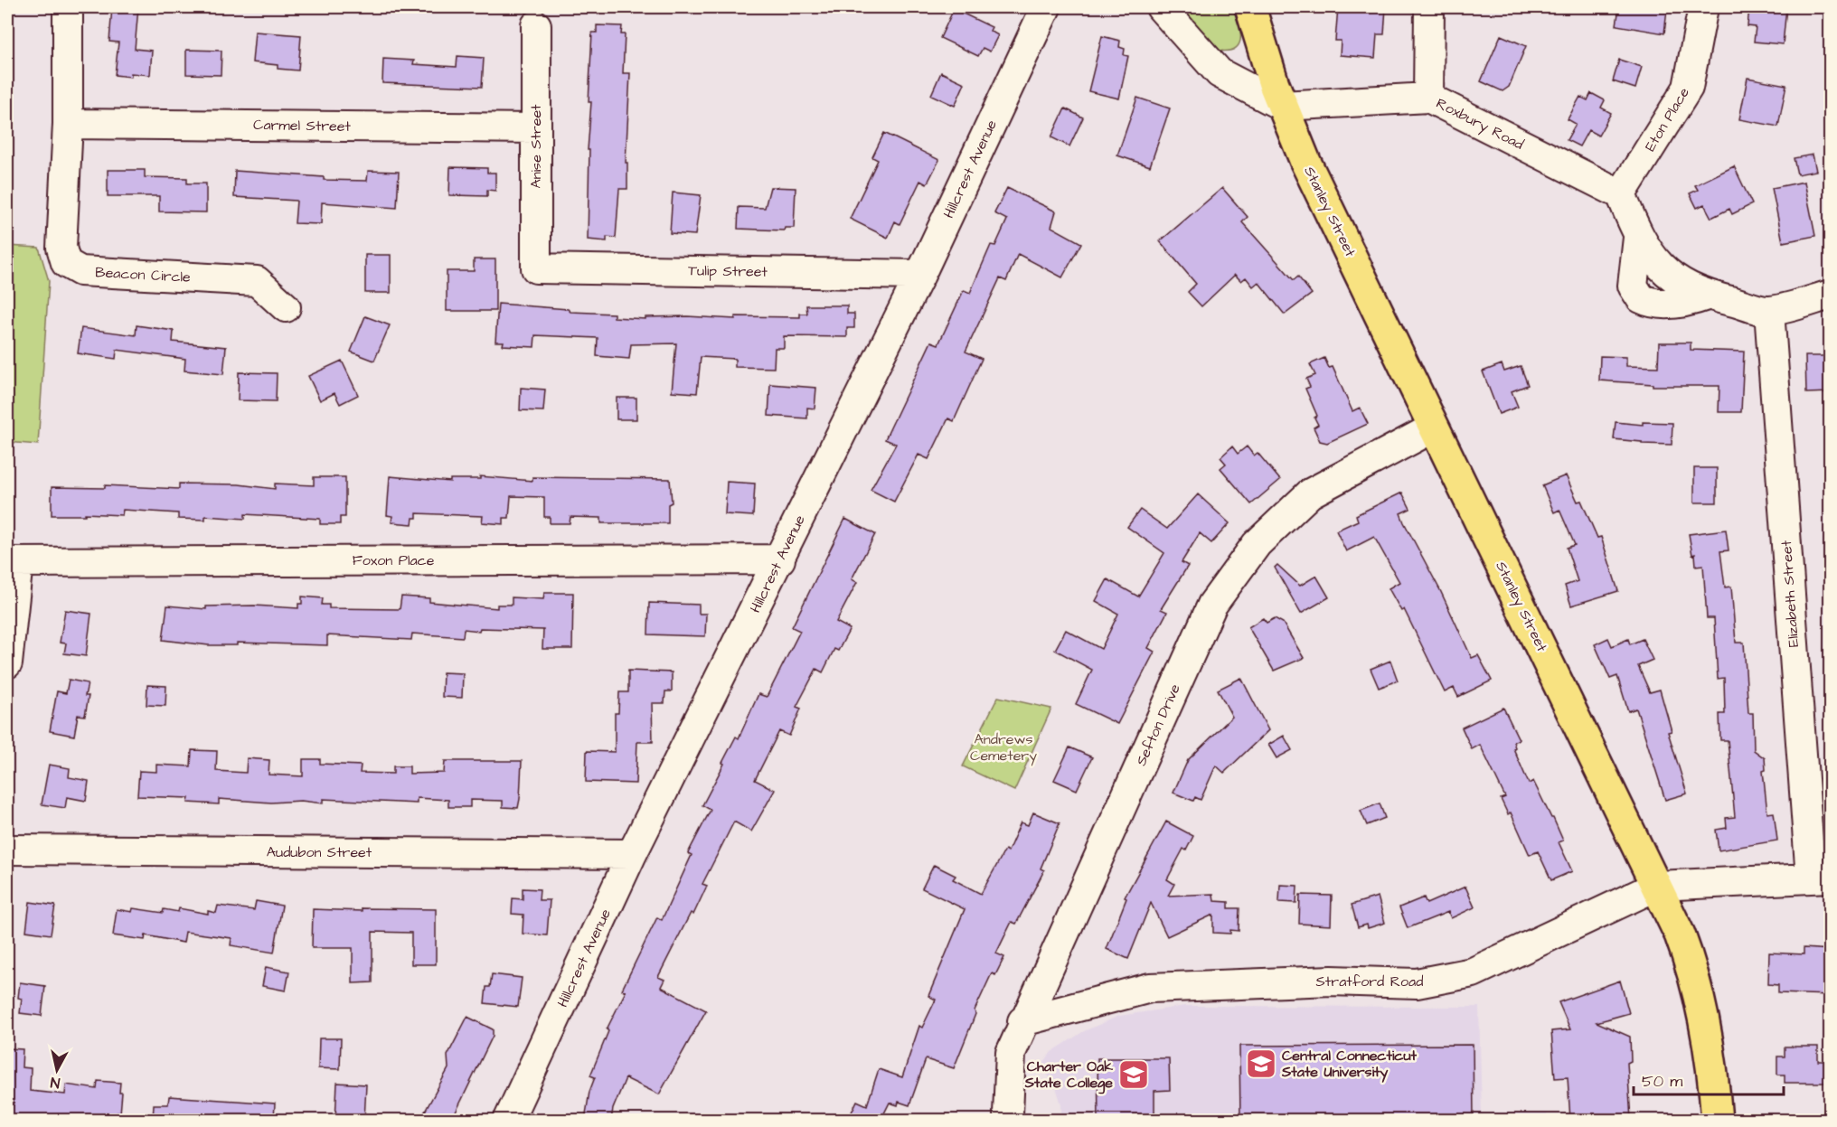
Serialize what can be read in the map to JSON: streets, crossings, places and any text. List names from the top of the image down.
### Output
{
  "streets": {
    "main road": ["Stanley Street"],
    "street": [
      "Eton Place",
      "Roxbury Road",
      "Carmel Street",
      "Anise Street",
      "Hillcrest Avenue",
      "Tulip Street",
      "Beacon Circle",
      "Foxon Place",
      "Elizabeth Street",
      "Sefton Drive",
      "Audubon Street",
      "Stratford Road"
    ]
  },
  "crossings": [
    ["Eton Place", "Roxbury Road"],
    ["Roxbury Road", "Stanley Street"],
    ["Carmel Street", "Anise Street"],
    ["Carmel Street", "Beacon Circle"],
    ["Anise Street", "Tulip Street"],
    ["Hillcrest Avenue", "Tulip Street"],
    ["Hillcrest Avenue", "Foxon Place"],
    ["Hillcrest Avenue", "Audubon Street"],
    ["Stanley Street", "Sefton Drive"],
    ["Stanley Street", "Stratford Road"],
    ["Elizabeth Street", "Stratford Road"],
    ["Sefton Drive", "Stratford Road"]
  ],
  "parks": ["Andrews Cemetery"],
  "places": {
    "school or university": ["Central Connecticut State University", "Charter Oak State College"]
  },
  "scale_bar": "50 m",
  "north": "bottom"
}
